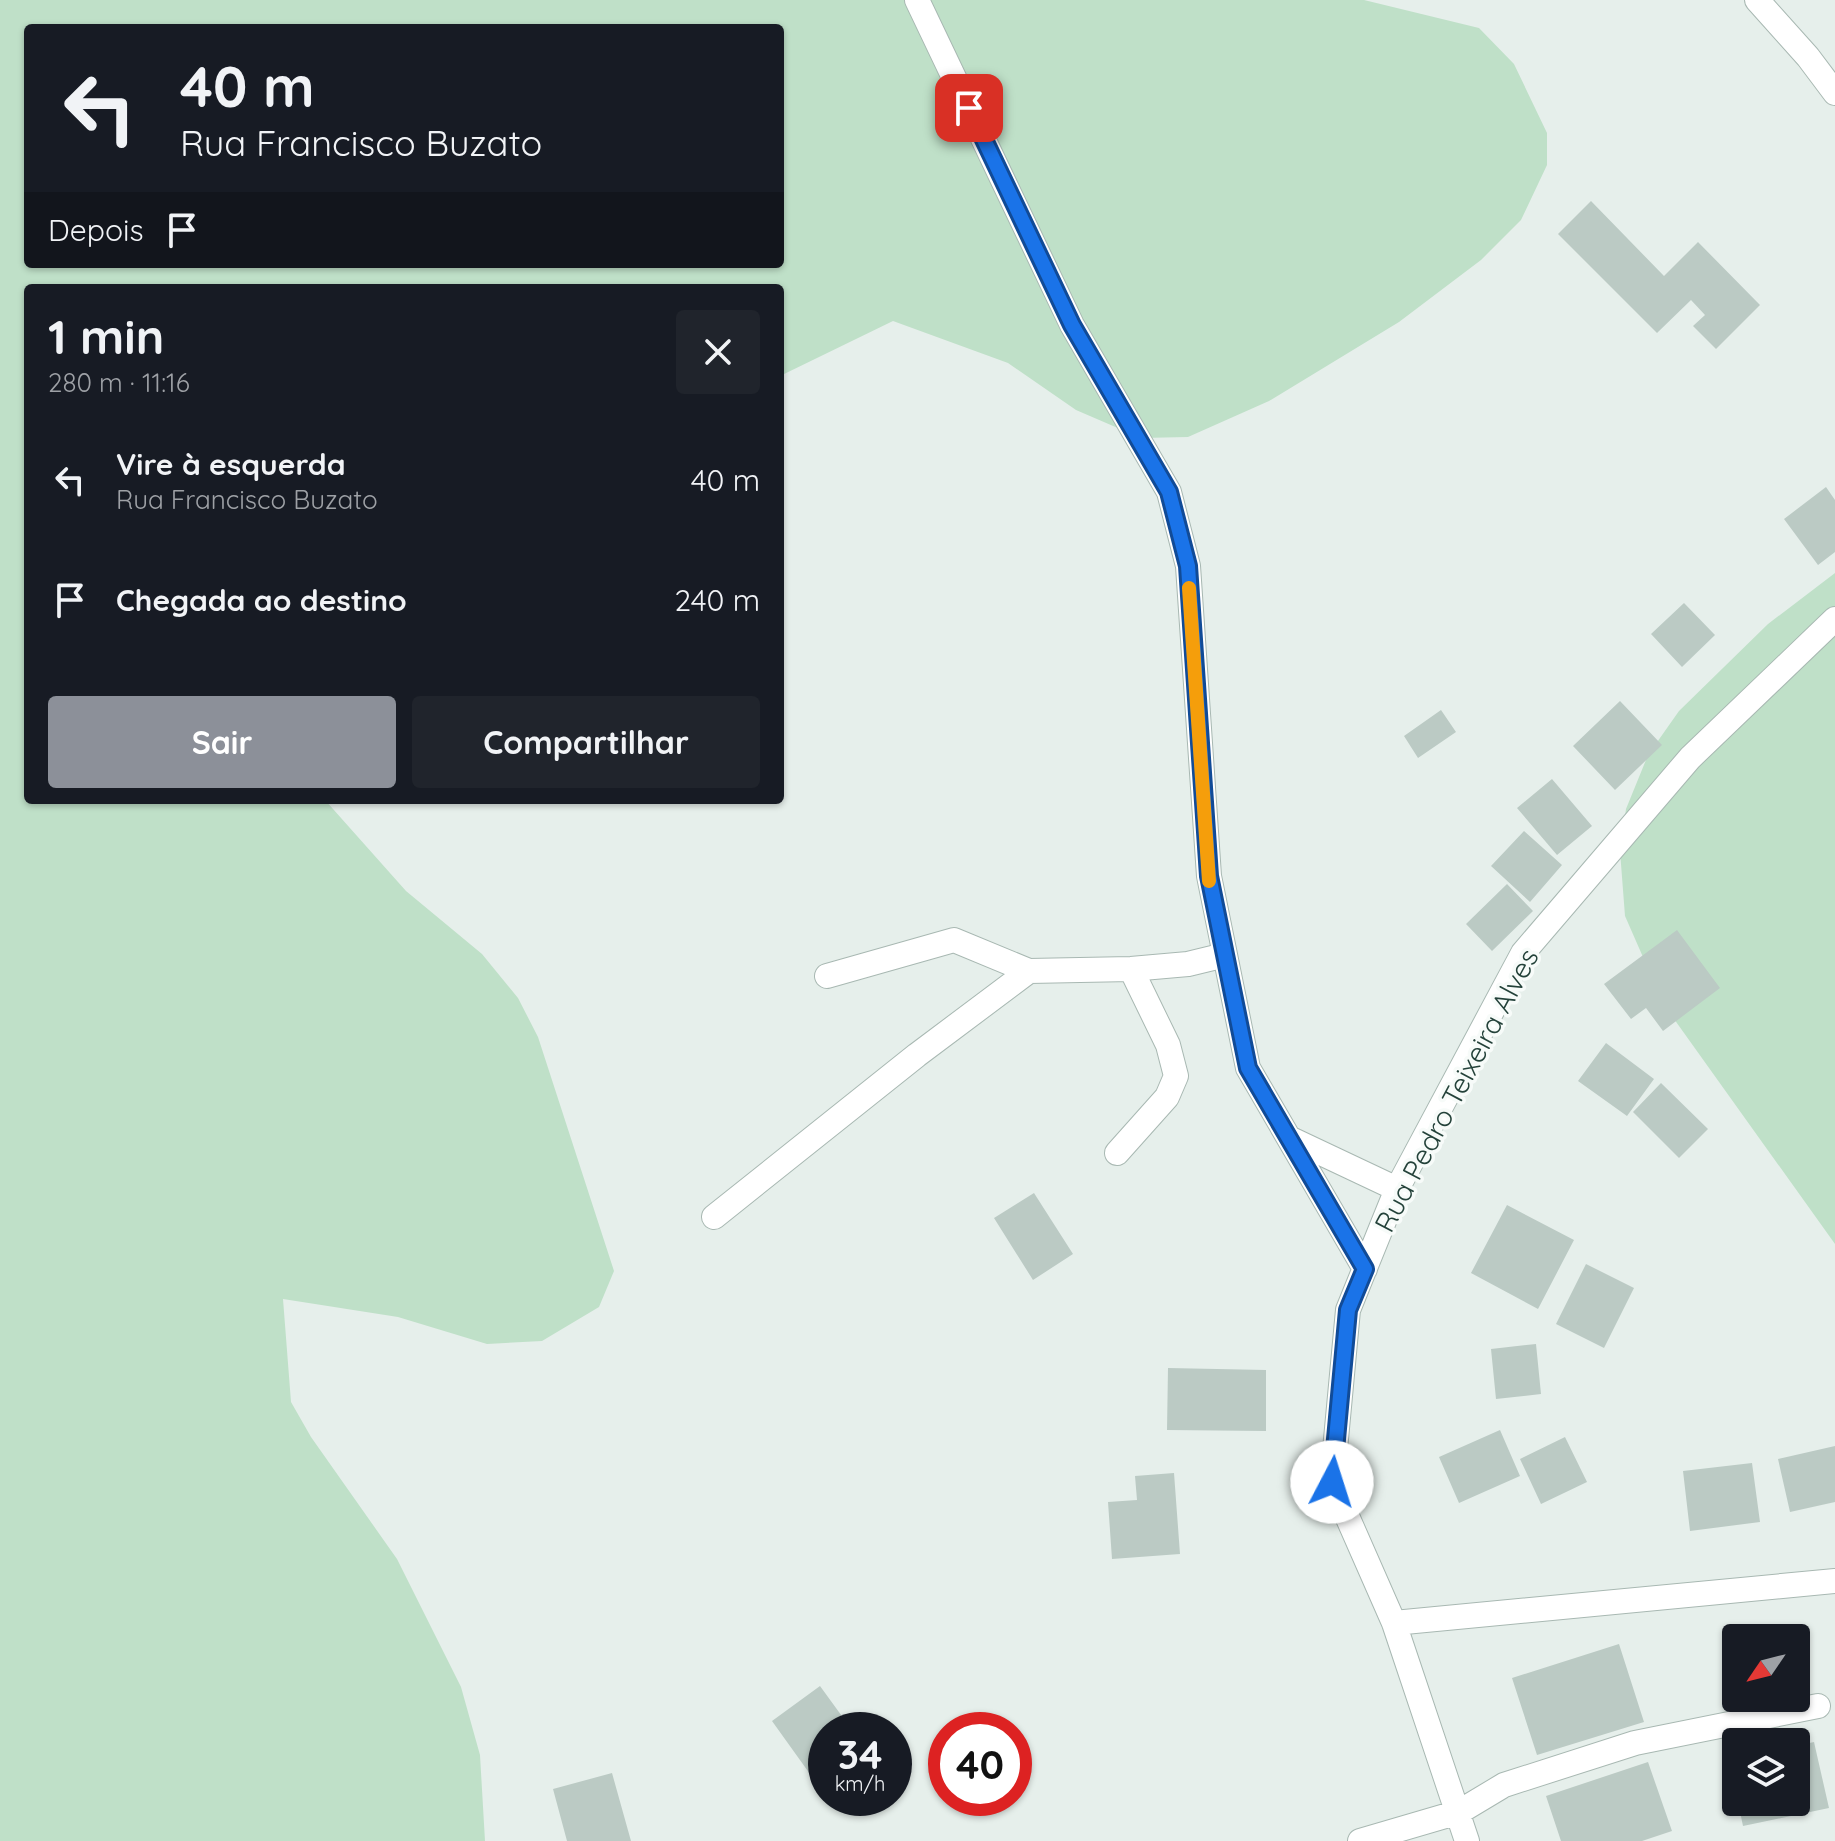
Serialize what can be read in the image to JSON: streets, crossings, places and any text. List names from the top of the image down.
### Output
{
  "streets": {
    "street": ["Rua Pedro Teixeira Alves"]
  },
  "north": "bottom left",
  "page": {
    "turn": ["40 m", "Rua Francisco Buzato"],
    "then": "Depois",
    "heading": ["1 min", "280 m · 11:16"],
    "list": [
      {
        "name": "Vire à esquerda",
        "note": "Rua Francisco Buzato",
        "value": "40 m"
      },
      {
        "name": "Chegada ao destino",
        "value": "240 m"
      }
    ],
    "buttons": ["Sair", "Compartilhar"],
    "speed": "34 km/h",
    "limit": "40"
  }
}
